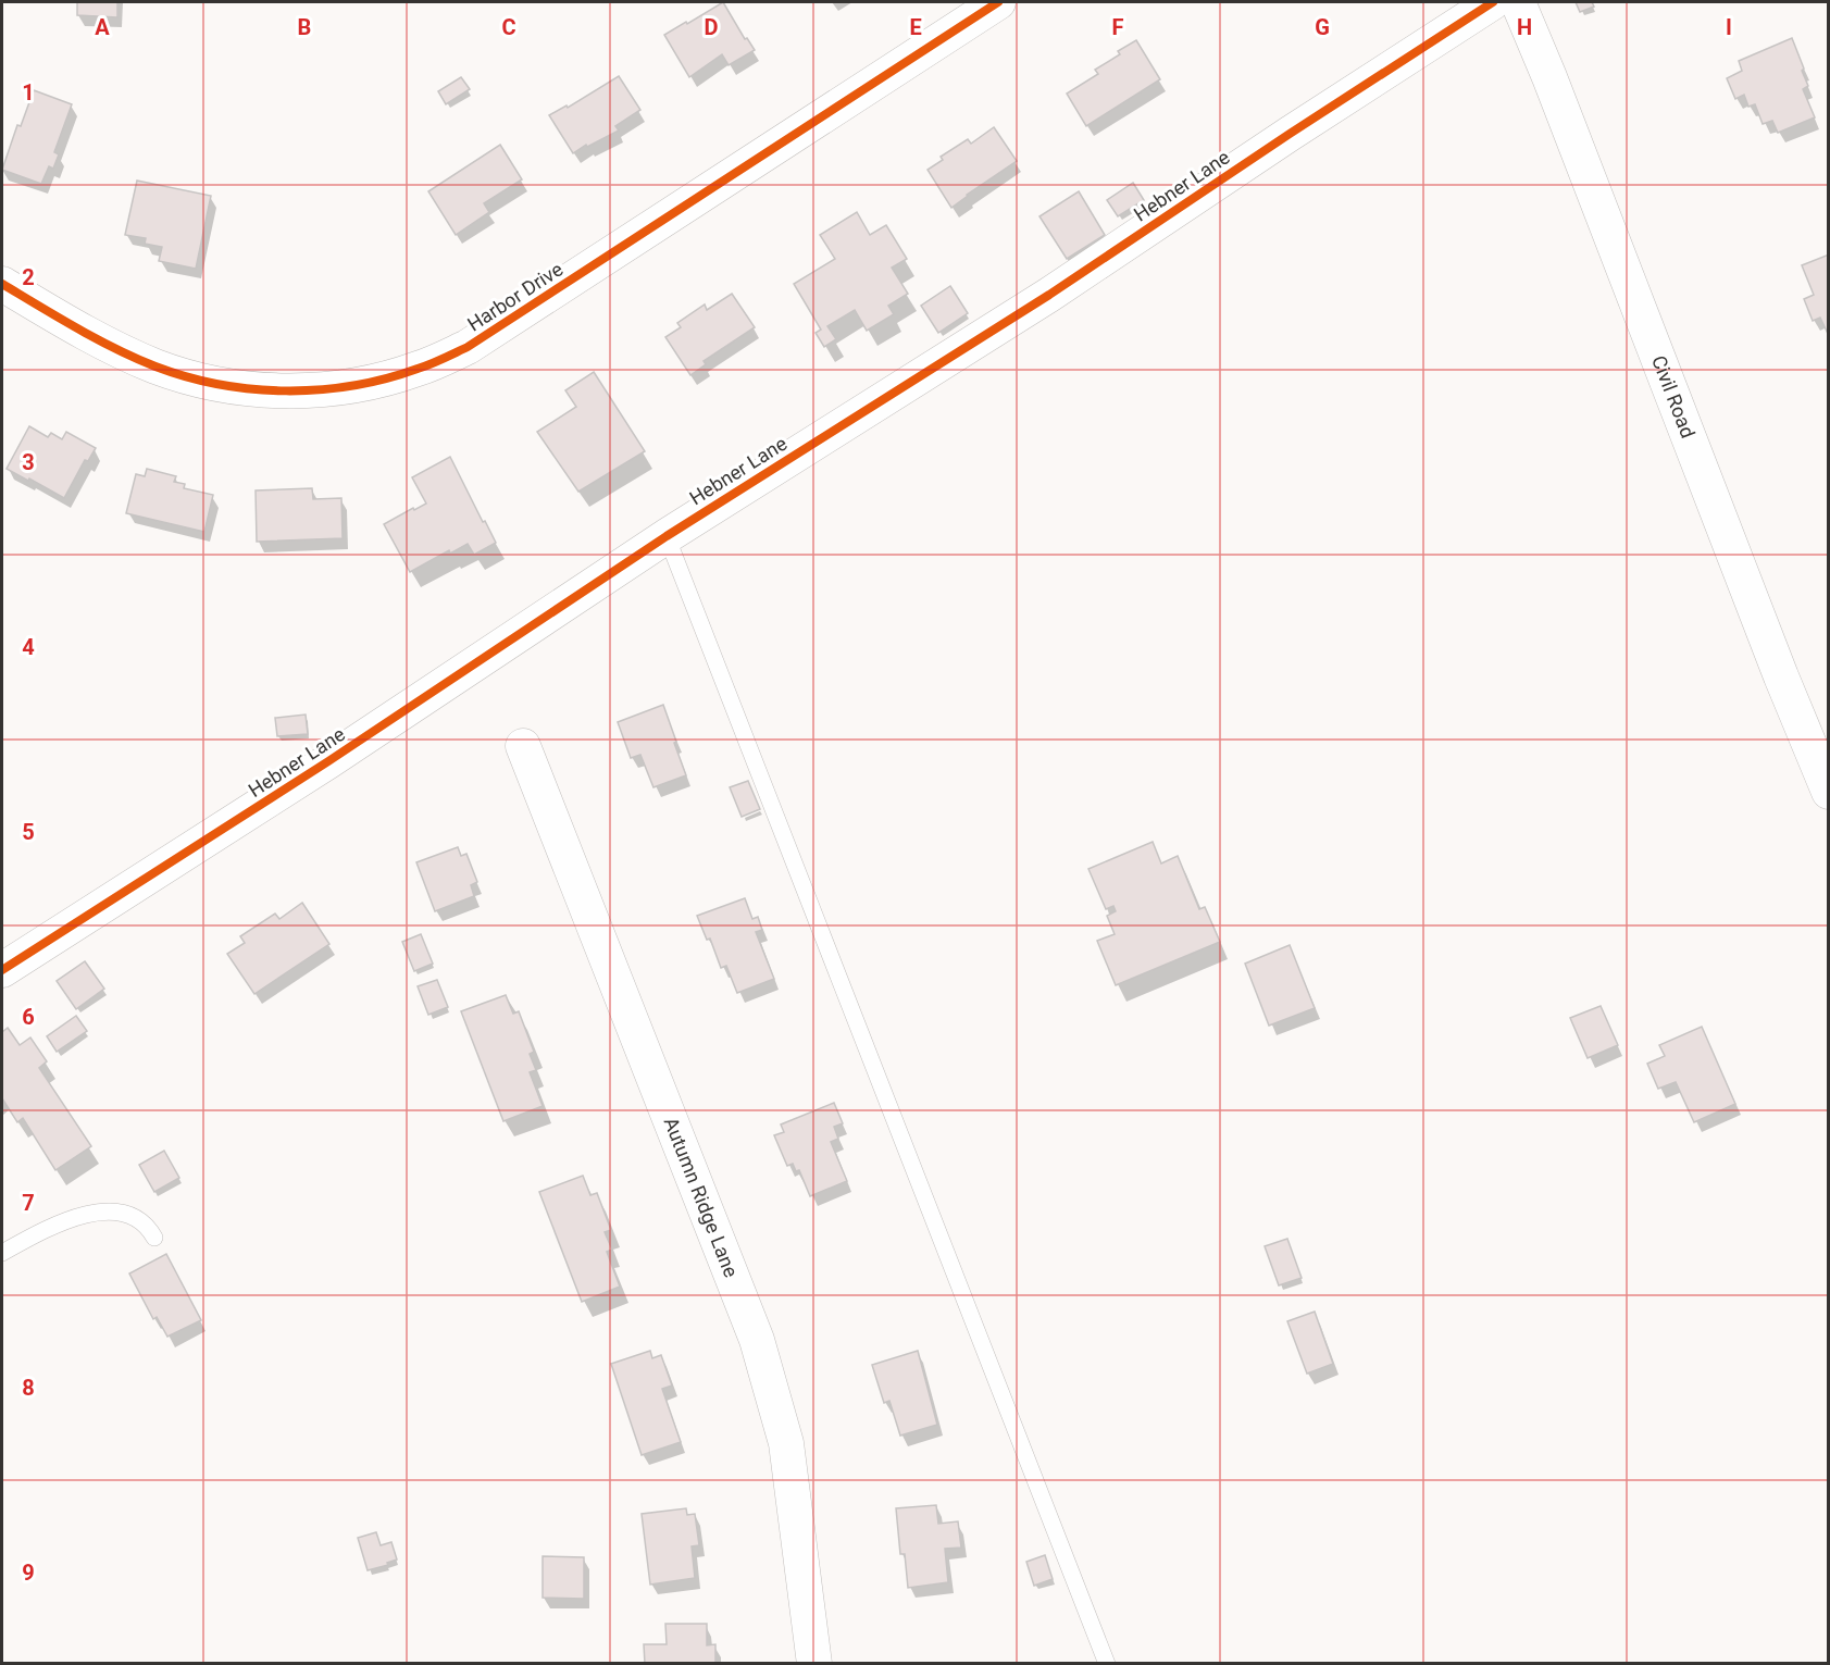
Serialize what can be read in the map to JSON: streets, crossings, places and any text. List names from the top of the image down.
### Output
{
  "streets": {
    "street": [
      "Hebner Lane",
      "Harbor Drive",
      "Civil Road",
      "Autumn Ridge Lane"
    ]
  },
  "grid": {
    "columns": [
      "A",
      "B",
      "C",
      "D",
      "E",
      "F",
      "G",
      "H",
      "I"
    ],
    "rows": [
      "1",
      "2",
      "3",
      "4",
      "5",
      "6",
      "7",
      "8",
      "9"
    ]
  }
}
